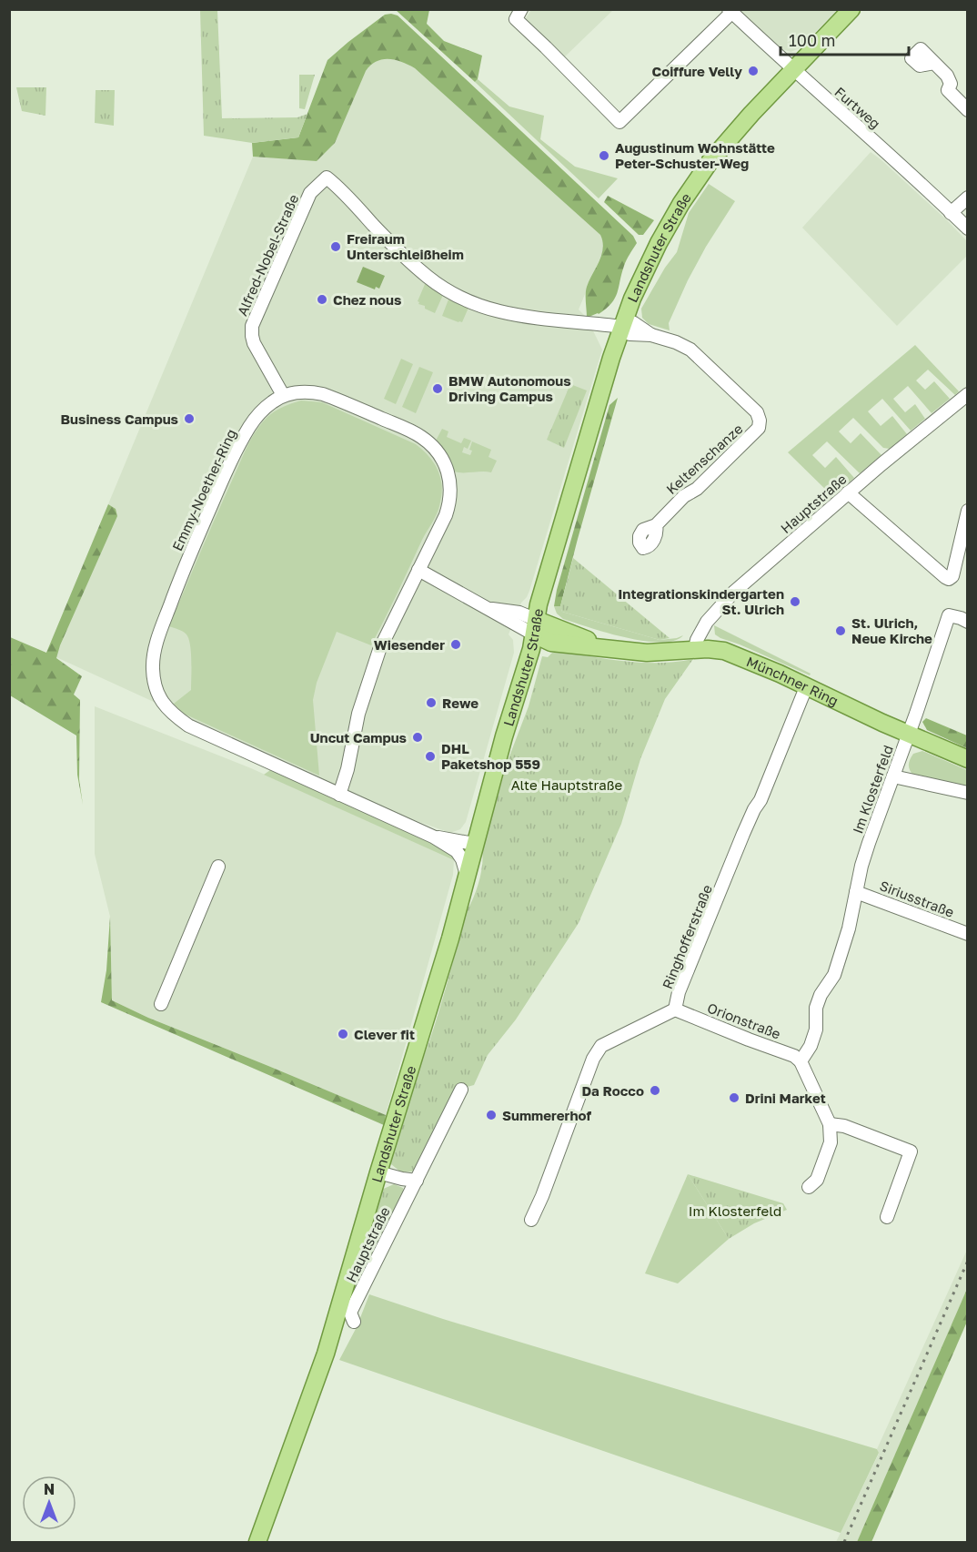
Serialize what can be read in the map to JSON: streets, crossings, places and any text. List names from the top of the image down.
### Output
{
  "streets": {
    "main road": ["Landshuter Straße", "Münchner Ring"],
    "street": [
      "Furtweg",
      "Alfred-Nobel-Straße",
      "Keltenschanze",
      "Emmy-Noether-Ring",
      "Hauptstraße",
      "Im Klosterfeld",
      "Siriusstraße",
      "Ringhofferstraße",
      "Orionstraße"
    ]
  },
  "crossings": [
    ["Furtweg", "Landshuter Straße"],
    ["Landshuter Straße", "Alfred-Nobel-Straße"],
    ["Landshuter Straße", "Keltenschanze"],
    ["Landshuter Straße", "Emmy-Noether-Ring"],
    ["Landshuter Straße", "Münchner Ring"],
    ["Alfred-Nobel-Straße", "Keltenschanze"],
    ["Alfred-Nobel-Straße", "Emmy-Noether-Ring"],
    ["Hauptstraße", "Münchner Ring"],
    ["Münchner Ring", "Im Klosterfeld"],
    ["Münchner Ring", "Ringhofferstraße"],
    ["Im Klosterfeld", "Siriusstraße"],
    ["Im Klosterfeld", "Orionstraße"],
    ["Ringhofferstraße", "Orionstraße"]
  ],
  "parks": ["Alte Hauptstraße", "Im Klosterfeld"],
  "places": [
    "Coiffure Velly",
    "Augustinum Wohnstätte Peter-Schuster-Weg",
    "Freiraum Unterschleißheim",
    "Chez nous",
    "BMW Autonomous Driving Campus",
    "Business Campus",
    "Integrationskindergarten St. Ulrich",
    "St. Ulrich, Neue Kirche",
    "Wiesender",
    "Rewe",
    "Uncut Campus",
    "DHL Paketshop 559",
    "Clever fit",
    "Da Rocco",
    "Drini Market",
    "Summererhof"
  ],
  "scale_bar": "100 m",
  "north": "top"
}
